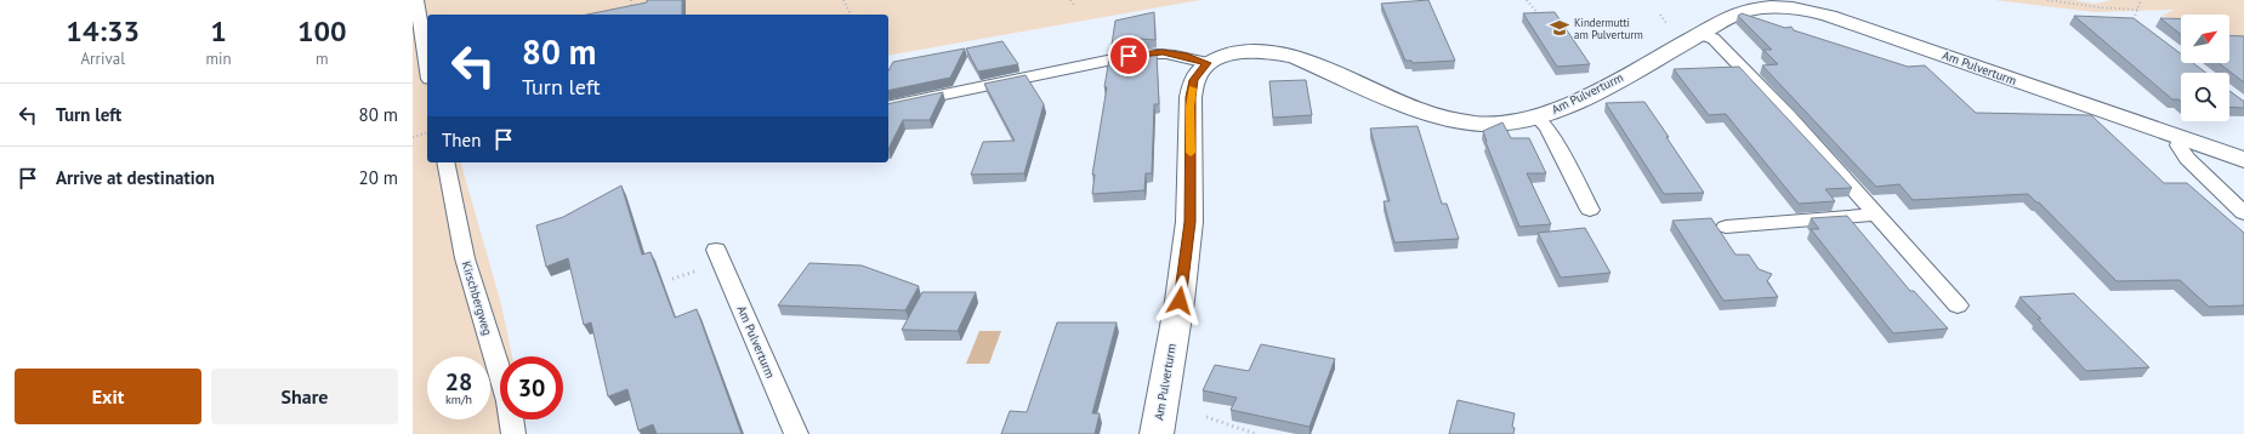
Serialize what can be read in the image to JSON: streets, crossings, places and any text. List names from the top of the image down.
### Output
{
  "streets": {
    "street": ["Am Pulverturm"],
    "lane": ["Kirschbergweg"]
  },
  "places": {
    "school or university": ["Kindermutti am Pulverturm"]
  },
  "north": "top right",
  "page": {
    "eta": [
      "14:33",
      "Arrival",
      "1",
      "min",
      "100",
      "m"
    ],
    "turn": ["80 m", "Turn left"],
    "list": [
      {
        "name": "Turn left",
        "value": "80 m"
      },
      {
        "name": "Arrive at destination",
        "value": "20 m"
      }
    ],
    "then": "Then",
    "speed": "28 km/h",
    "limit": "30",
    "buttons": ["Exit", "Share"]
  }
}
